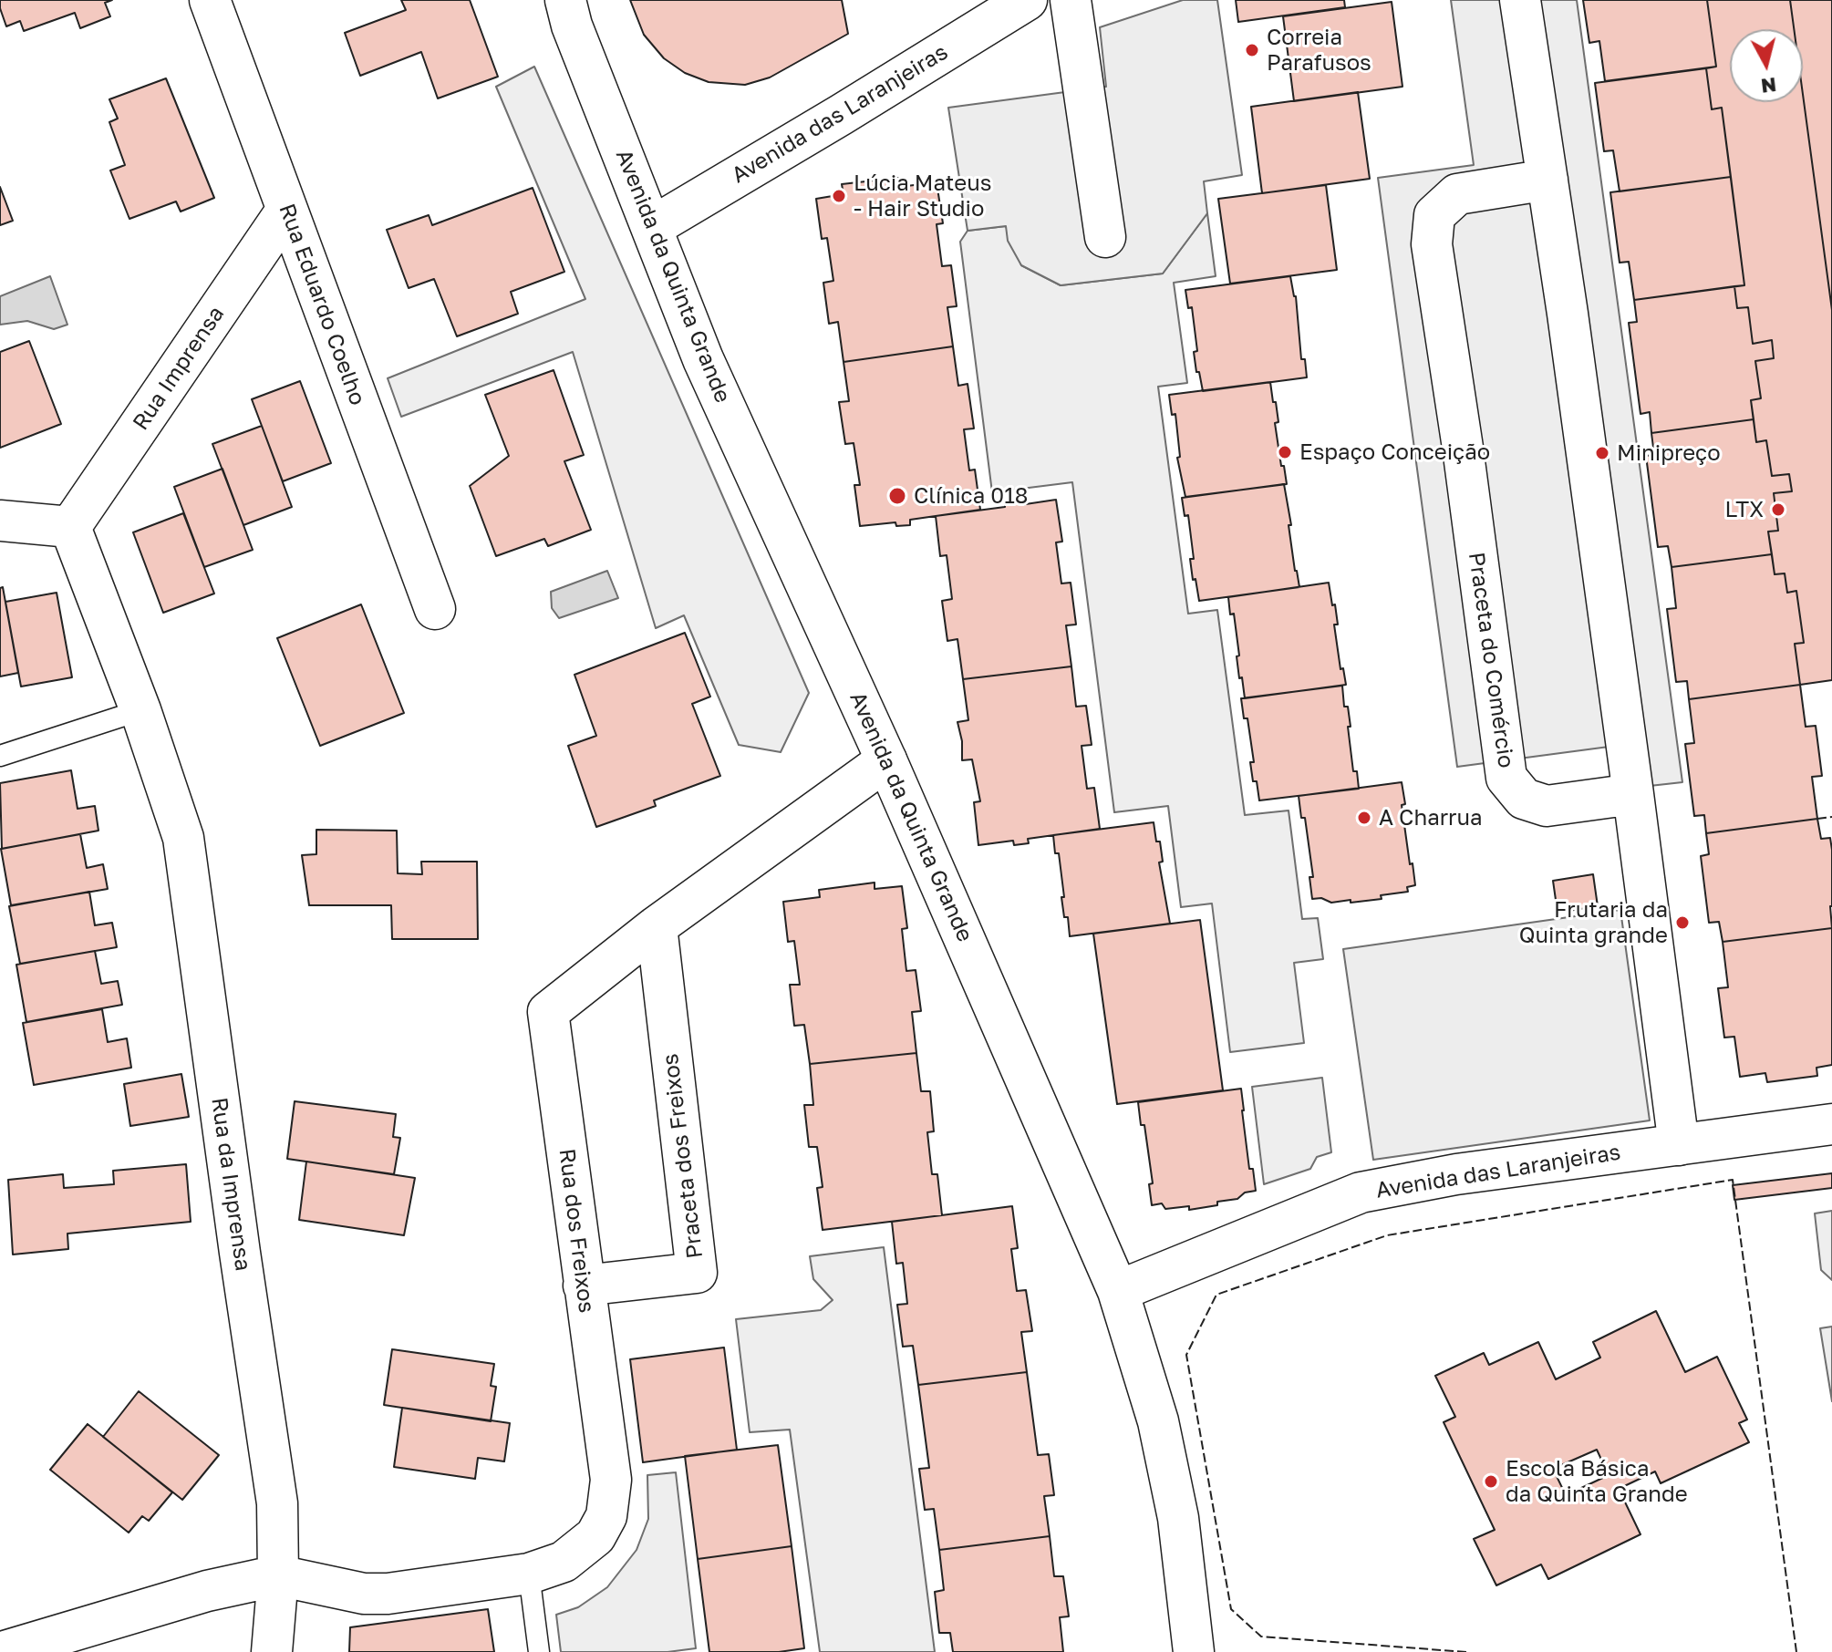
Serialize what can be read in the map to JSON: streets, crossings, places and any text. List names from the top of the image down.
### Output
{
  "streets": {
    "street": [
      "Avenida das Laranjeiras",
      "Avenida da Quinta Grande",
      "Rua Eduardo Coelho",
      "Rua Imprensa",
      "Praceta do Comércio",
      "Praceta dos Freixos",
      "Rua da Imprensa",
      "Rua dos Freixos"
    ]
  },
  "crossings": [
    ["Avenida das Laranjeiras", "Avenida da Quinta Grande"],
    ["Avenida da Quinta Grande", "Rua dos Freixos"],
    ["Rua Eduardo Coelho", "Rua Imprensa"],
    ["Rua Imprensa", "Rua da Imprensa"],
    ["Praceta dos Freixos", "Rua dos Freixos"],
    ["Rua da Imprensa", "Rua dos Freixos"]
  ],
  "places": [
    "Correia Parafusos",
    "Lúcia Mateus - Hair Studio",
    "Espaço Conceição",
    "Minipreço",
    "Clínica 018",
    "LTX",
    "A Charrua",
    "Frutaria da Quinta grande",
    "Escola Básica da Quinta Grande"
  ],
  "north": "bottom"
}
